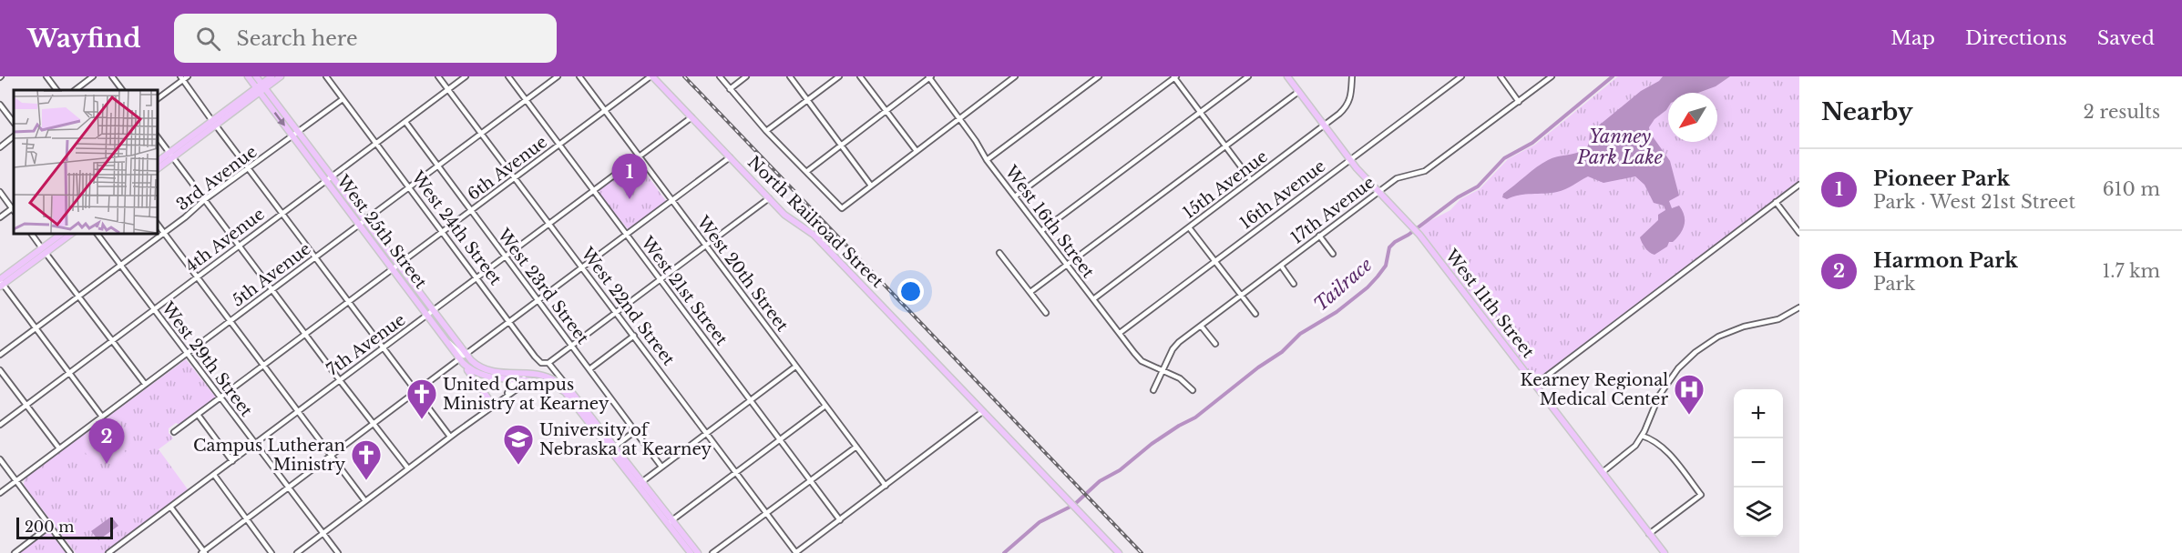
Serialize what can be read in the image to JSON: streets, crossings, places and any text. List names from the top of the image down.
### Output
{
  "streets": {
    "main road": [
      "North Railroad Street",
      "West 24th Street",
      "West 25th Street",
      "West 11th Street"
    ],
    "street": [
      "6th Avenue",
      "3rd Avenue",
      "15th Avenue",
      "16th Avenue",
      "17th Avenue",
      "West 16th Street",
      "4th Avenue",
      "West 20th Street",
      "5th Avenue",
      "West 23rd Street",
      "West 21st Street",
      "West 22nd Street",
      "7th Avenue",
      "West 29th Street"
    ]
  },
  "crossings": [
    ["6th Avenue", "North Railroad Street"],
    ["6th Avenue", "West 24th Street"],
    ["6th Avenue", "West 25th Street"],
    ["6th Avenue", "West 20th Street"],
    ["6th Avenue", "West 23rd Street"],
    ["6th Avenue", "West 21st Street"],
    ["6th Avenue", "West 22nd Street"],
    ["6th Avenue", "West 29th Street"],
    ["3rd Avenue", "West 24th Street"],
    ["3rd Avenue", "West 25th Street"],
    ["3rd Avenue", "West 29th Street"],
    ["15th Avenue", "West 16th Street"],
    ["15th Avenue", "West 11th Street"],
    ["16th Avenue", "West 16th Street"],
    ["16th Avenue", "West 11th Street"],
    ["17th Avenue", "West 16th Street"],
    ["17th Avenue", "West 11th Street"],
    ["North Railroad Street", "7th Avenue"],
    ["West 24th Street", "West 25th Street"],
    ["West 24th Street", "4th Avenue"],
    ["West 24th Street", "5th Avenue"],
    ["West 24th Street", "7th Avenue"],
    ["West 25th Street", "4th Avenue"],
    ["West 25th Street", "5th Avenue"],
    ["West 25th Street", "7th Avenue"],
    ["4th Avenue", "West 23rd Street"],
    ["4th Avenue", "West 22nd Street"],
    ["4th Avenue", "West 29th Street"],
    ["West 20th Street", "7th Avenue"],
    ["5th Avenue", "West 23rd Street"],
    ["5th Avenue", "West 21st Street"],
    ["5th Avenue", "West 22nd Street"],
    ["5th Avenue", "West 29th Street"],
    ["West 23rd Street", "7th Avenue"],
    ["West 21st Street", "7th Avenue"],
    ["West 22nd Street", "7th Avenue"],
    ["7th Avenue", "West 29th Street"]
  ],
  "water": ["Yanney Park Lake", "Tailrace"],
  "places": {
    "hospital": ["Kearney Regional Medical Center"],
    "church": ["United Campus Ministry at Kearney", "Campus Lutheran Ministry"],
    "school or university": ["University of Nebraska at Kearney"]
  },
  "scale_bar": "200 m",
  "north": "bottom left",
  "page": {
    "header": "Wayfind",
    "search": "Search here",
    "nav": ["Map", "Directions", "Saved"],
    "heading": ["Nearby", "2 results"],
    "list": [
      {
        "mark": "1",
        "name": "Pioneer Park",
        "note": "Park · West 21st Street",
        "value": "610 m"
      },
      {
        "mark": "2",
        "name": "Harmon Park",
        "note": "Park",
        "value": "1.7 km"
      }
    ],
    "pins": ["1", "2"],
    "map_buttons": ["+", "−"],
    "scale": "200 m"
  }
}
